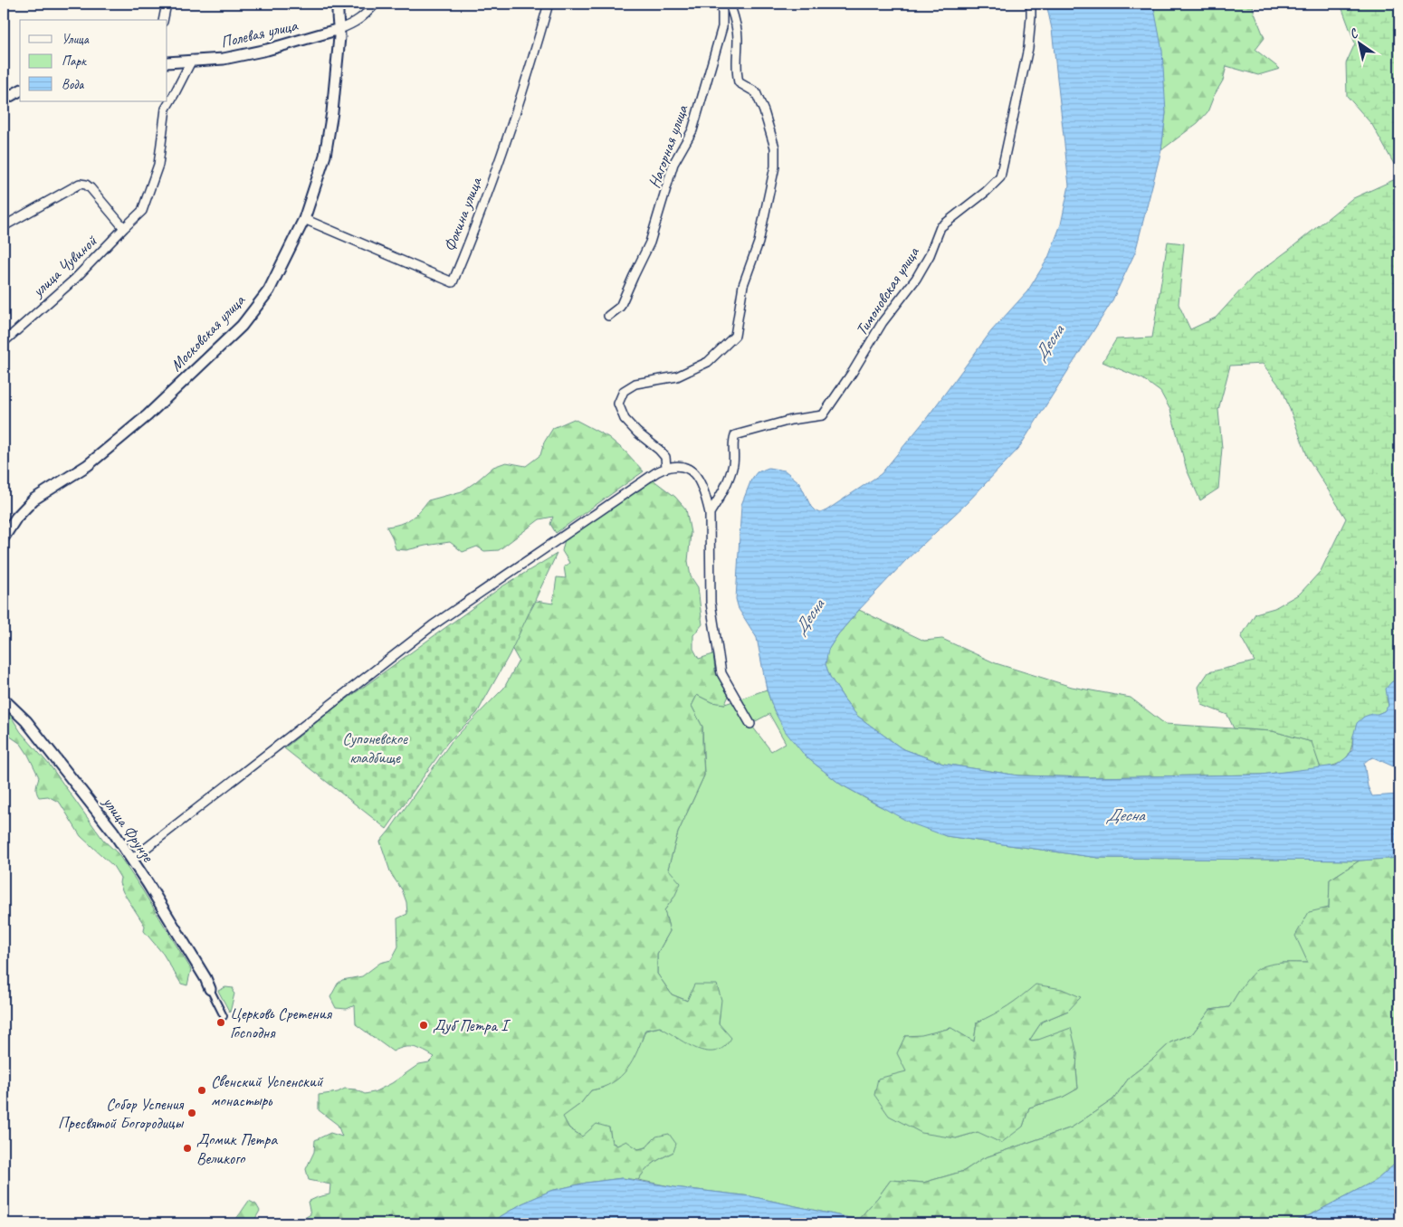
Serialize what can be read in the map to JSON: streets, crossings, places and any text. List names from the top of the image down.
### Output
{
  "streets": {
    "street": [
      "Полевая улица",
      "Нагорная улица",
      "Фокина улица",
      "улица Чувиной",
      "Тимоновская улица",
      "Московская улица",
      "улица Фрунзе"
    ]
  },
  "crossings": [
    ["Полевая улица", "улица Чувиной"],
    ["Полевая улица", "Московская улица"],
    ["Фокина улица", "Московская улица"]
  ],
  "water": ["Десна"],
  "parks": ["Супоневское кладбище"],
  "places": [
    "Церковь Сретения Господня",
    "Дуб Петра I",
    "Свенский Успенский монастырь",
    "Собор Успения Пресвятой Богородицы",
    "Домик Петра Великого"
  ],
  "legend": ["Улица", "Парк", "Вода"],
  "north": "top left"
}
